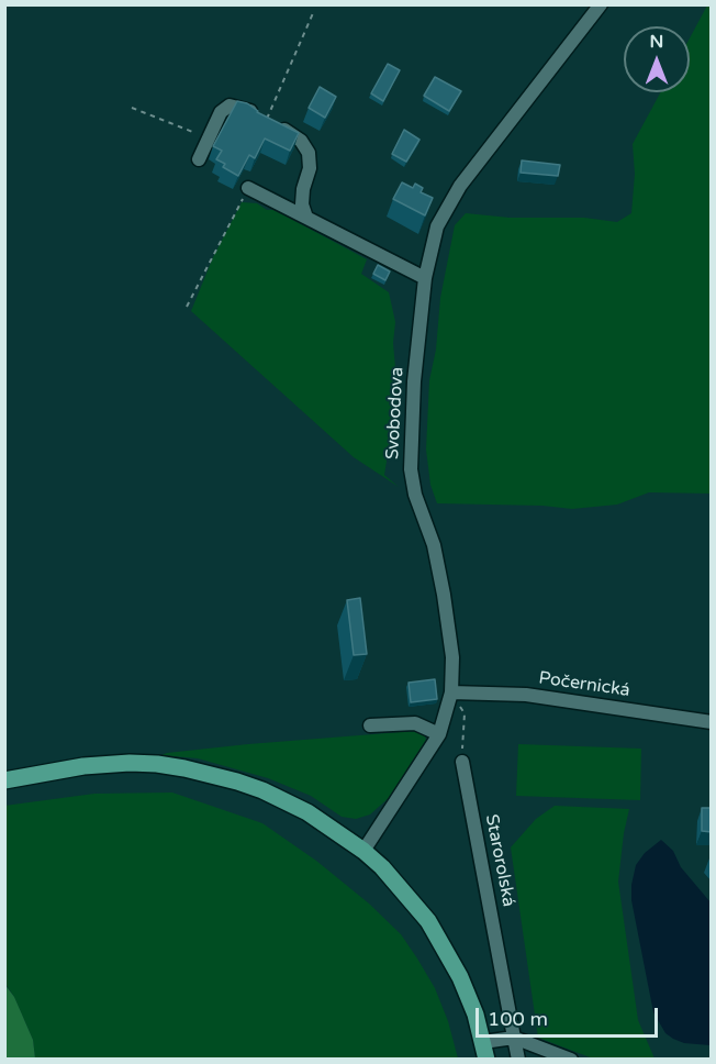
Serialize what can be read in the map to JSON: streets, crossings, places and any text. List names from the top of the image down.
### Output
{
  "streets": {
    "street": ["Svobodova", "Počernická", "Starorolská"]
  },
  "crossings": [
    ["Svobodova", "Počernická"]
  ],
  "scale_bar": "100 m",
  "north": "top"
}
